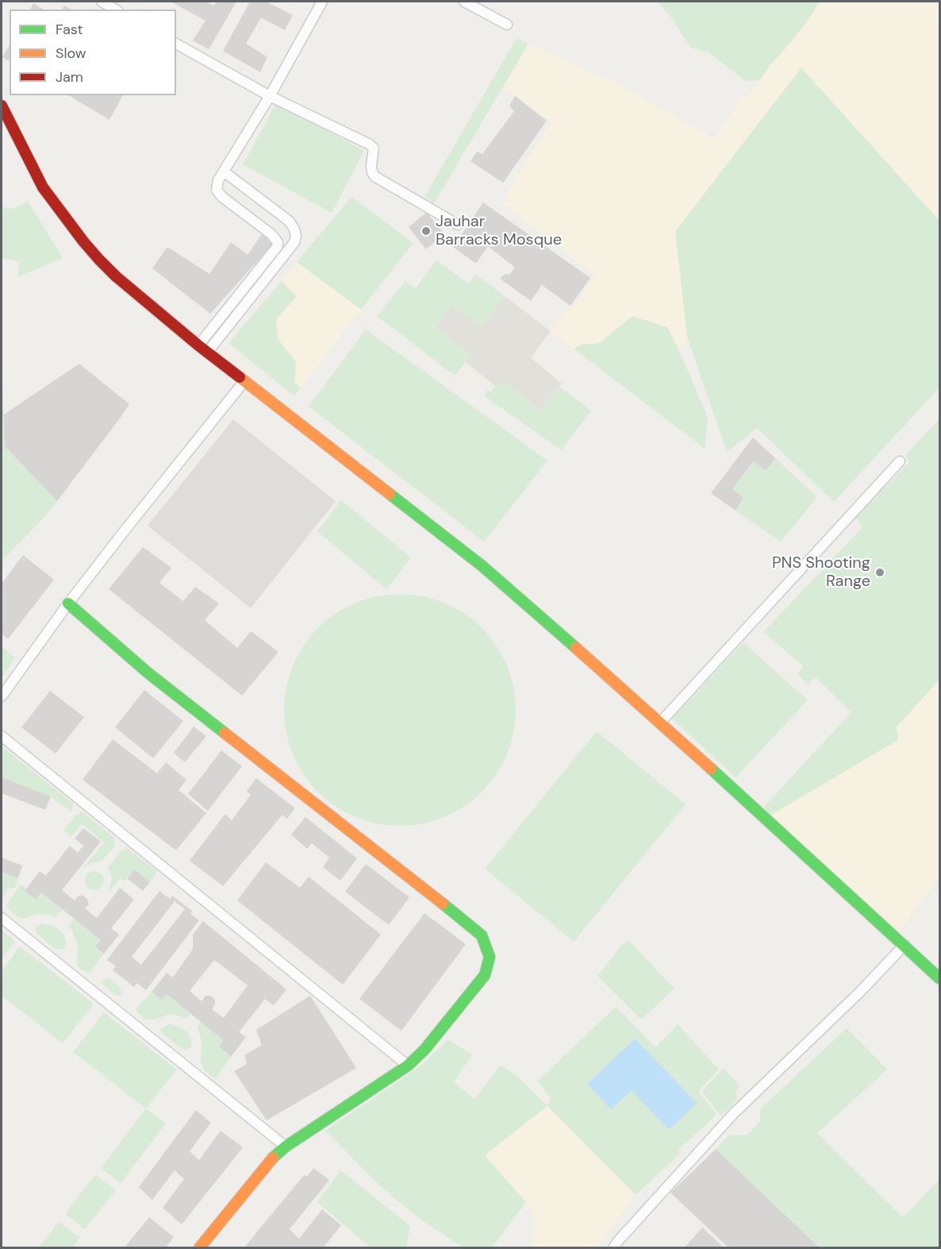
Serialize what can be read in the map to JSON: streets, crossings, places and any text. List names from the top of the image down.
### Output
{
  "places": ["Jauhar Barracks Mosque", "PNS Shooting Range"],
  "legend": ["Fast", "Slow", "Jam"]
}
